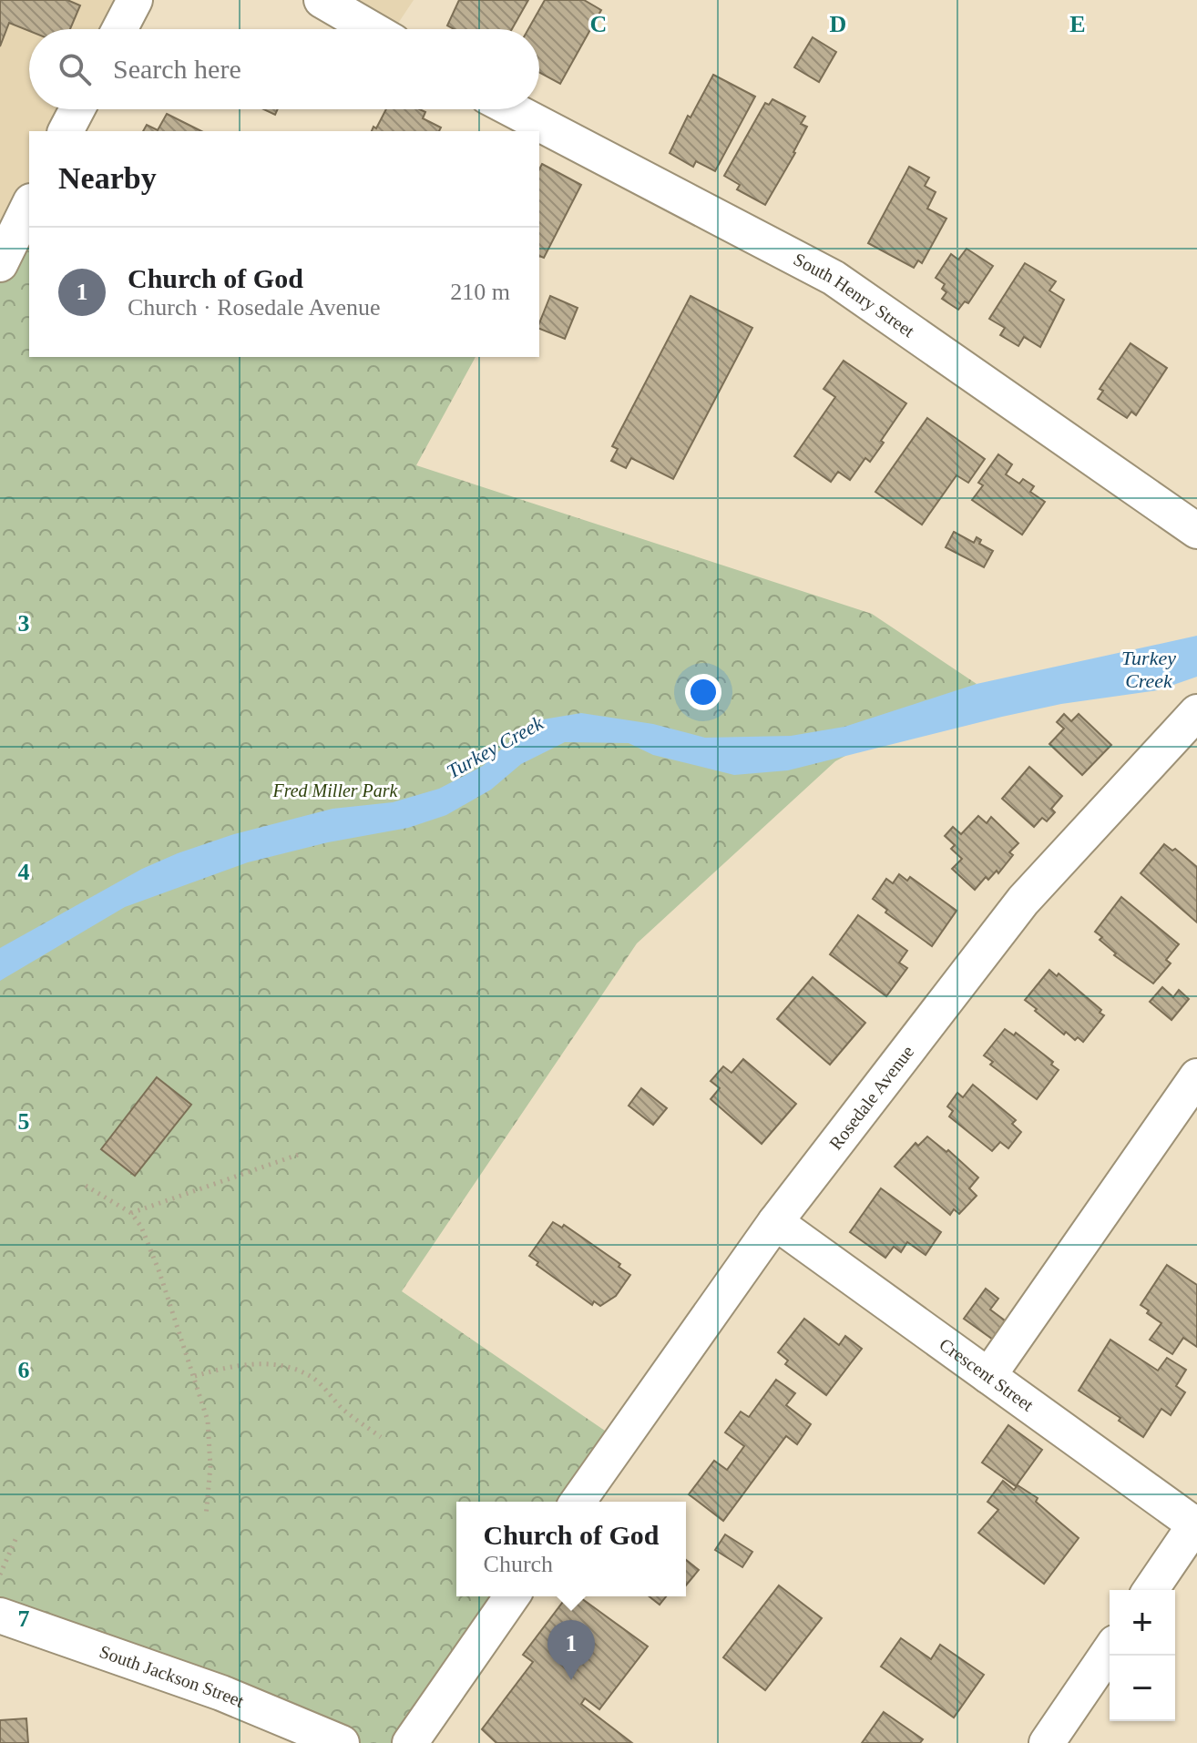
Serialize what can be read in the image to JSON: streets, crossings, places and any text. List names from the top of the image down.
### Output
{
  "streets": {
    "street": [
      "South Henry Street",
      "Rosedale Avenue",
      "Crescent Street",
      "South Jackson Street"
    ]
  },
  "crossings": [
    ["Rosedale Avenue", "Crescent Street"]
  ],
  "water": ["Turkey Creek"],
  "parks": ["Fred Miller Park"],
  "page": {
    "search": "Search here",
    "heading": "Nearby",
    "list": [
      {
        "mark": "1",
        "name": "Church of God",
        "note": "Church · Rosedale Avenue",
        "value": "210 m"
      }
    ],
    "popup": ["Church of God", "Church"],
    "map_buttons": ["+", "−"],
    "pins": "1"
  },
  "grid": {
    "columns": ["C", "D", "E"],
    "rows": [
      "3",
      "4",
      "5",
      "6",
      "7"
    ]
  }
}
